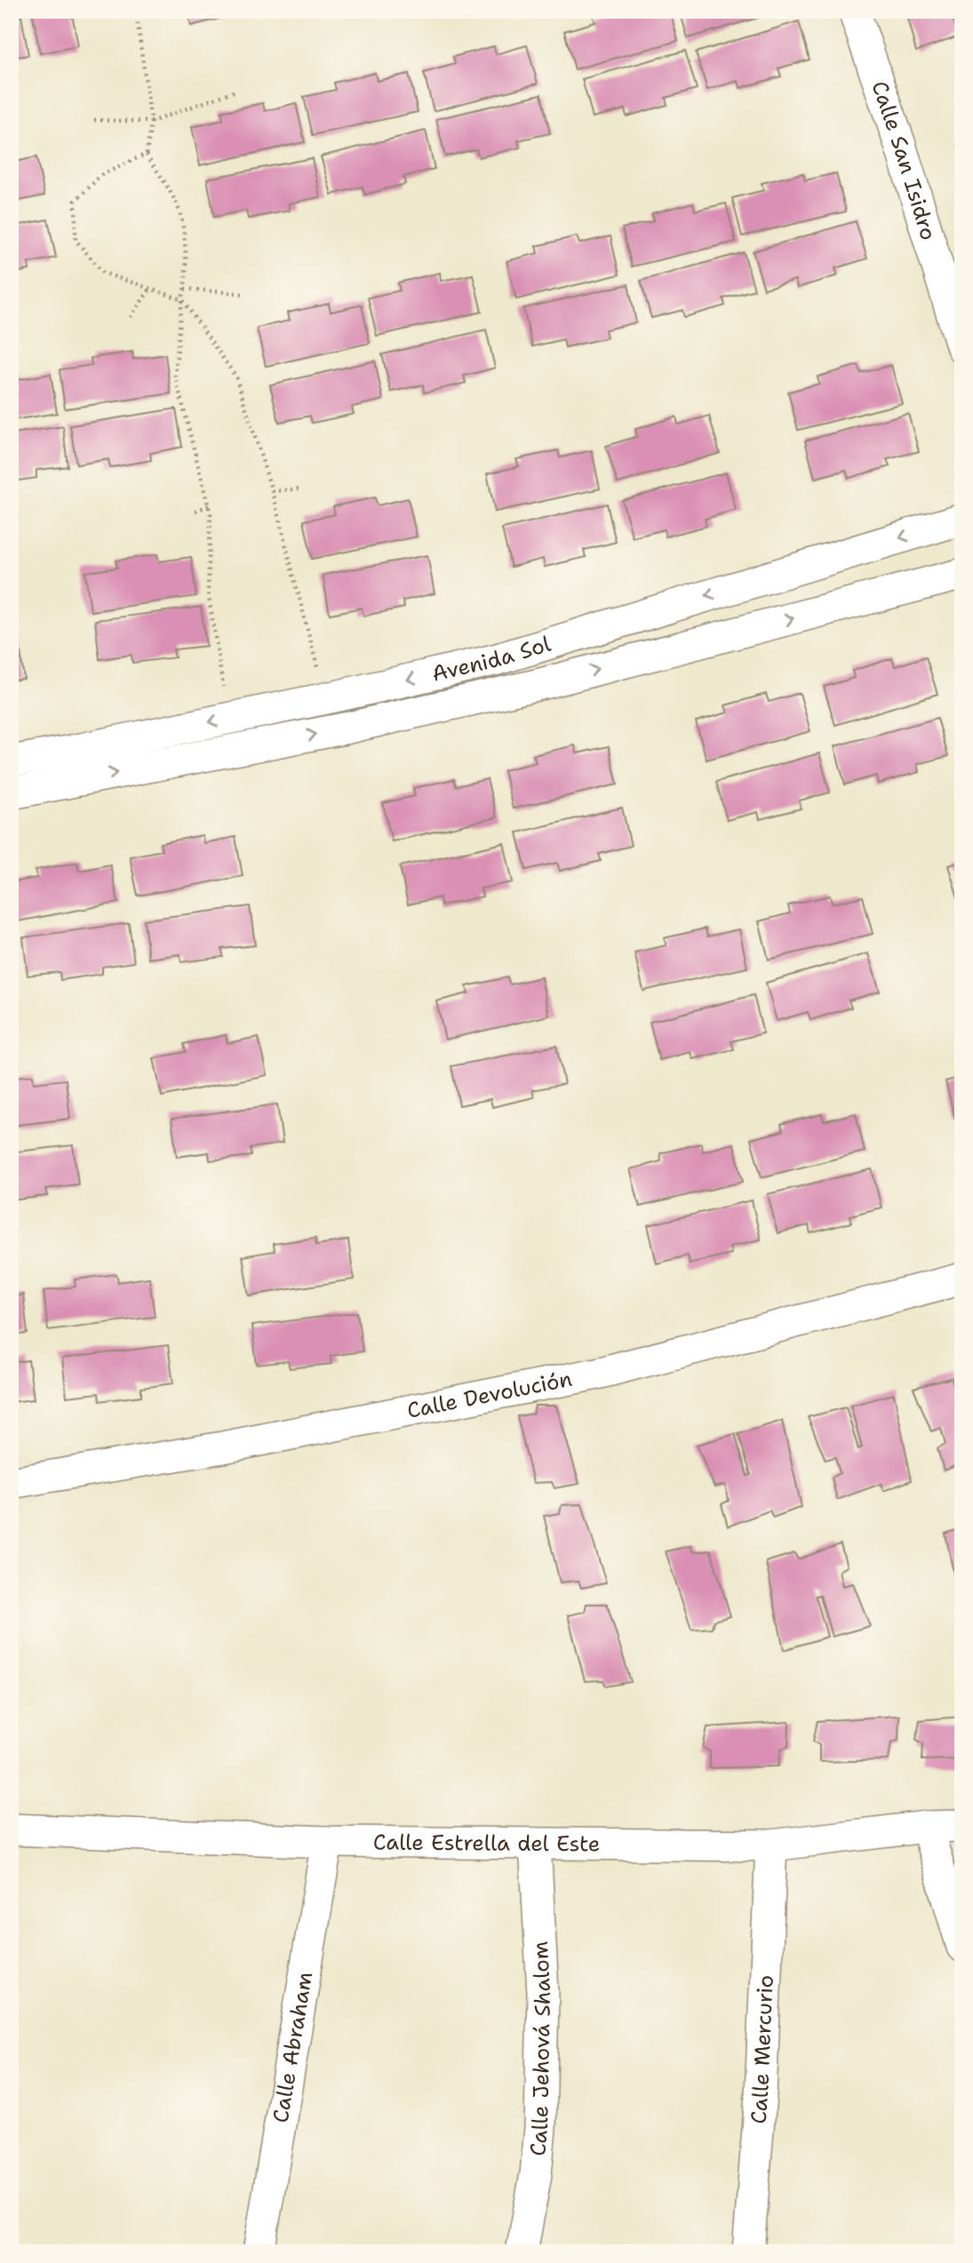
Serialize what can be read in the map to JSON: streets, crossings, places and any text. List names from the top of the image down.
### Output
{
  "streets": {
    "street": [
      "Calle San Isidro",
      "Avenida Sol",
      "Calle Devolución",
      "Calle Estrella del Este",
      "Calle Abraham",
      "Calle Jehová Shalom",
      "Calle Mercurio"
    ]
  },
  "crossings": [
    ["Calle Estrella del Este", "Calle Abraham"],
    ["Calle Estrella del Este", "Calle Jehová Shalom"],
    ["Calle Estrella del Este", "Calle Mercurio"]
  ]
}
